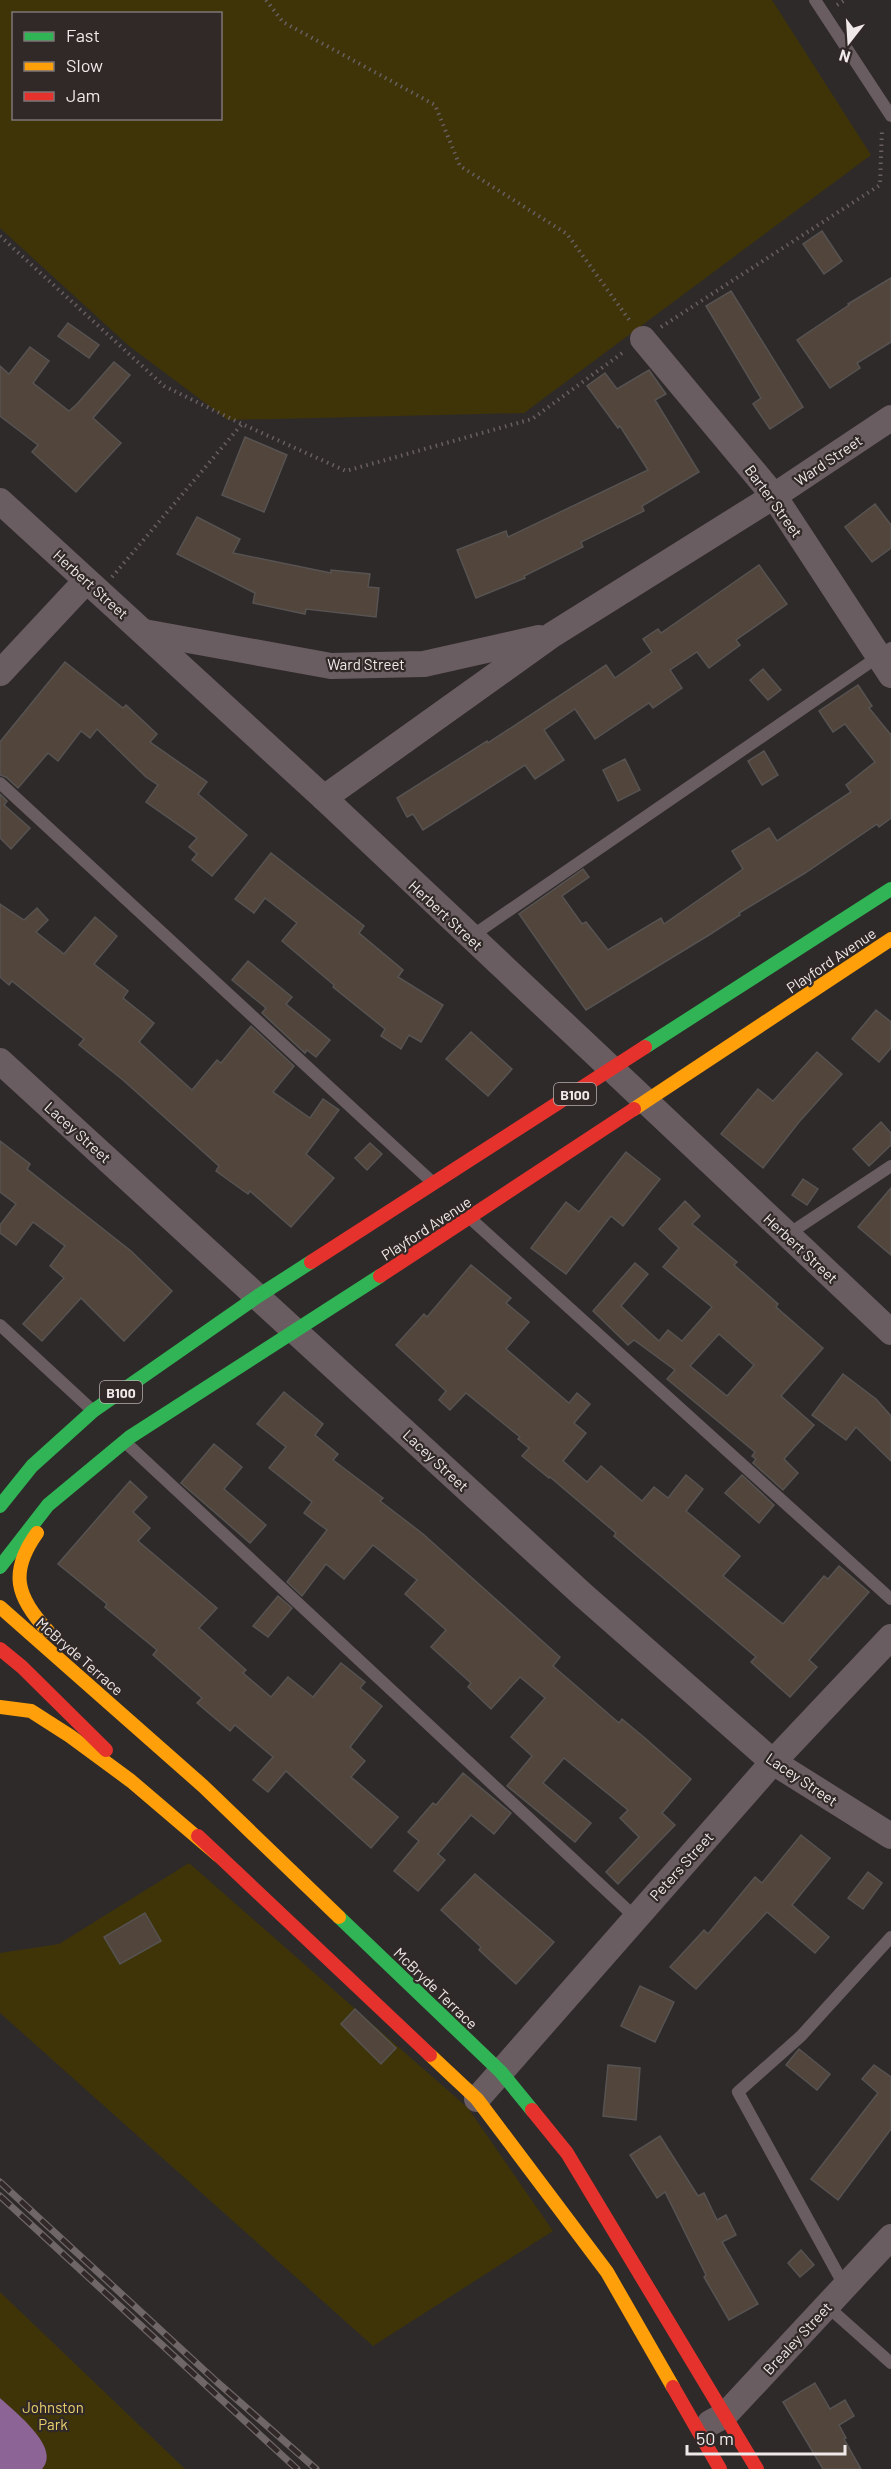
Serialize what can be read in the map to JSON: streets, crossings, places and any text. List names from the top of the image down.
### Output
{
  "streets": {
    "main road": ["Playford Avenue", "B100", "McBryde Terrace"],
    "street": [
      "Ward Street",
      "Barter Street",
      "Herbert Street",
      "Lacey Street",
      "Peters Street",
      "Brealey Street"
    ]
  },
  "crossings": [
    ["Ward Street", "Barter Street"],
    ["Ward Street", "Herbert Street"],
    ["Herbert Street", "Playford Avenue"],
    ["Playford Avenue", "Lacey Street"],
    ["Lacey Street", "Peters Street"],
    ["McBryde Terrace", "Peters Street"],
    ["McBryde Terrace", "Brealey Street"]
  ],
  "parks": ["Johnston Park"],
  "legend": ["Fast", "Slow", "Jam"],
  "scale_bar": "50 m",
  "north": "bottom"
}
